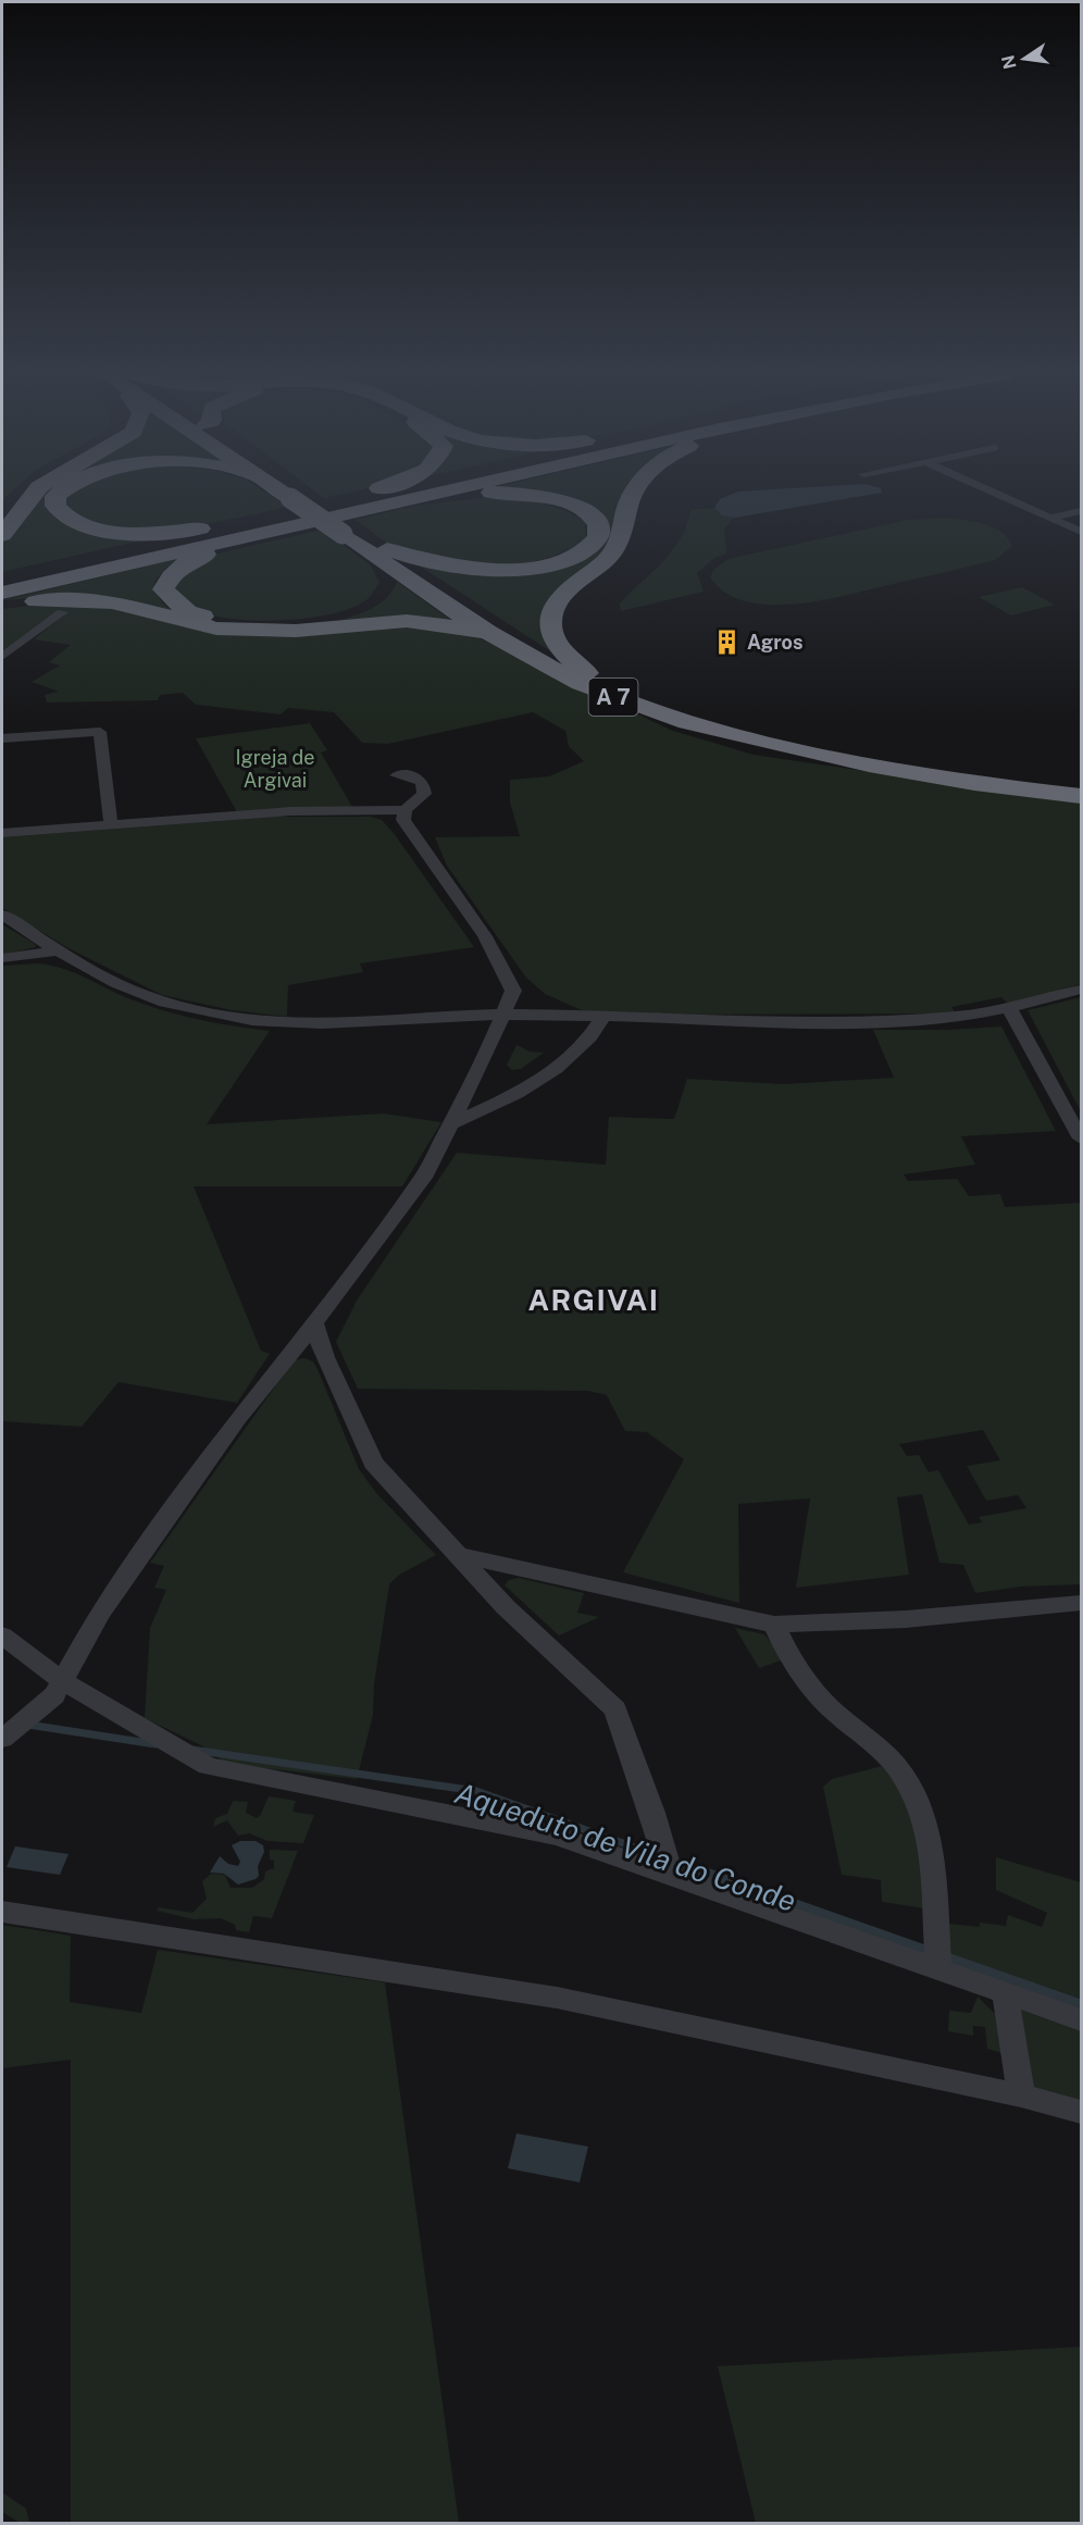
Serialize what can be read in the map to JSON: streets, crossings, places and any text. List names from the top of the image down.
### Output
{
  "streets": {
    "highway": ["A 7"]
  },
  "districts": ["ARGIVAI"],
  "water": ["Aqueduto de Vila do Conde"],
  "parks": ["Igreja de Argivai"],
  "places": {
    "building": ["Agros"]
  },
  "north": "left"
}
